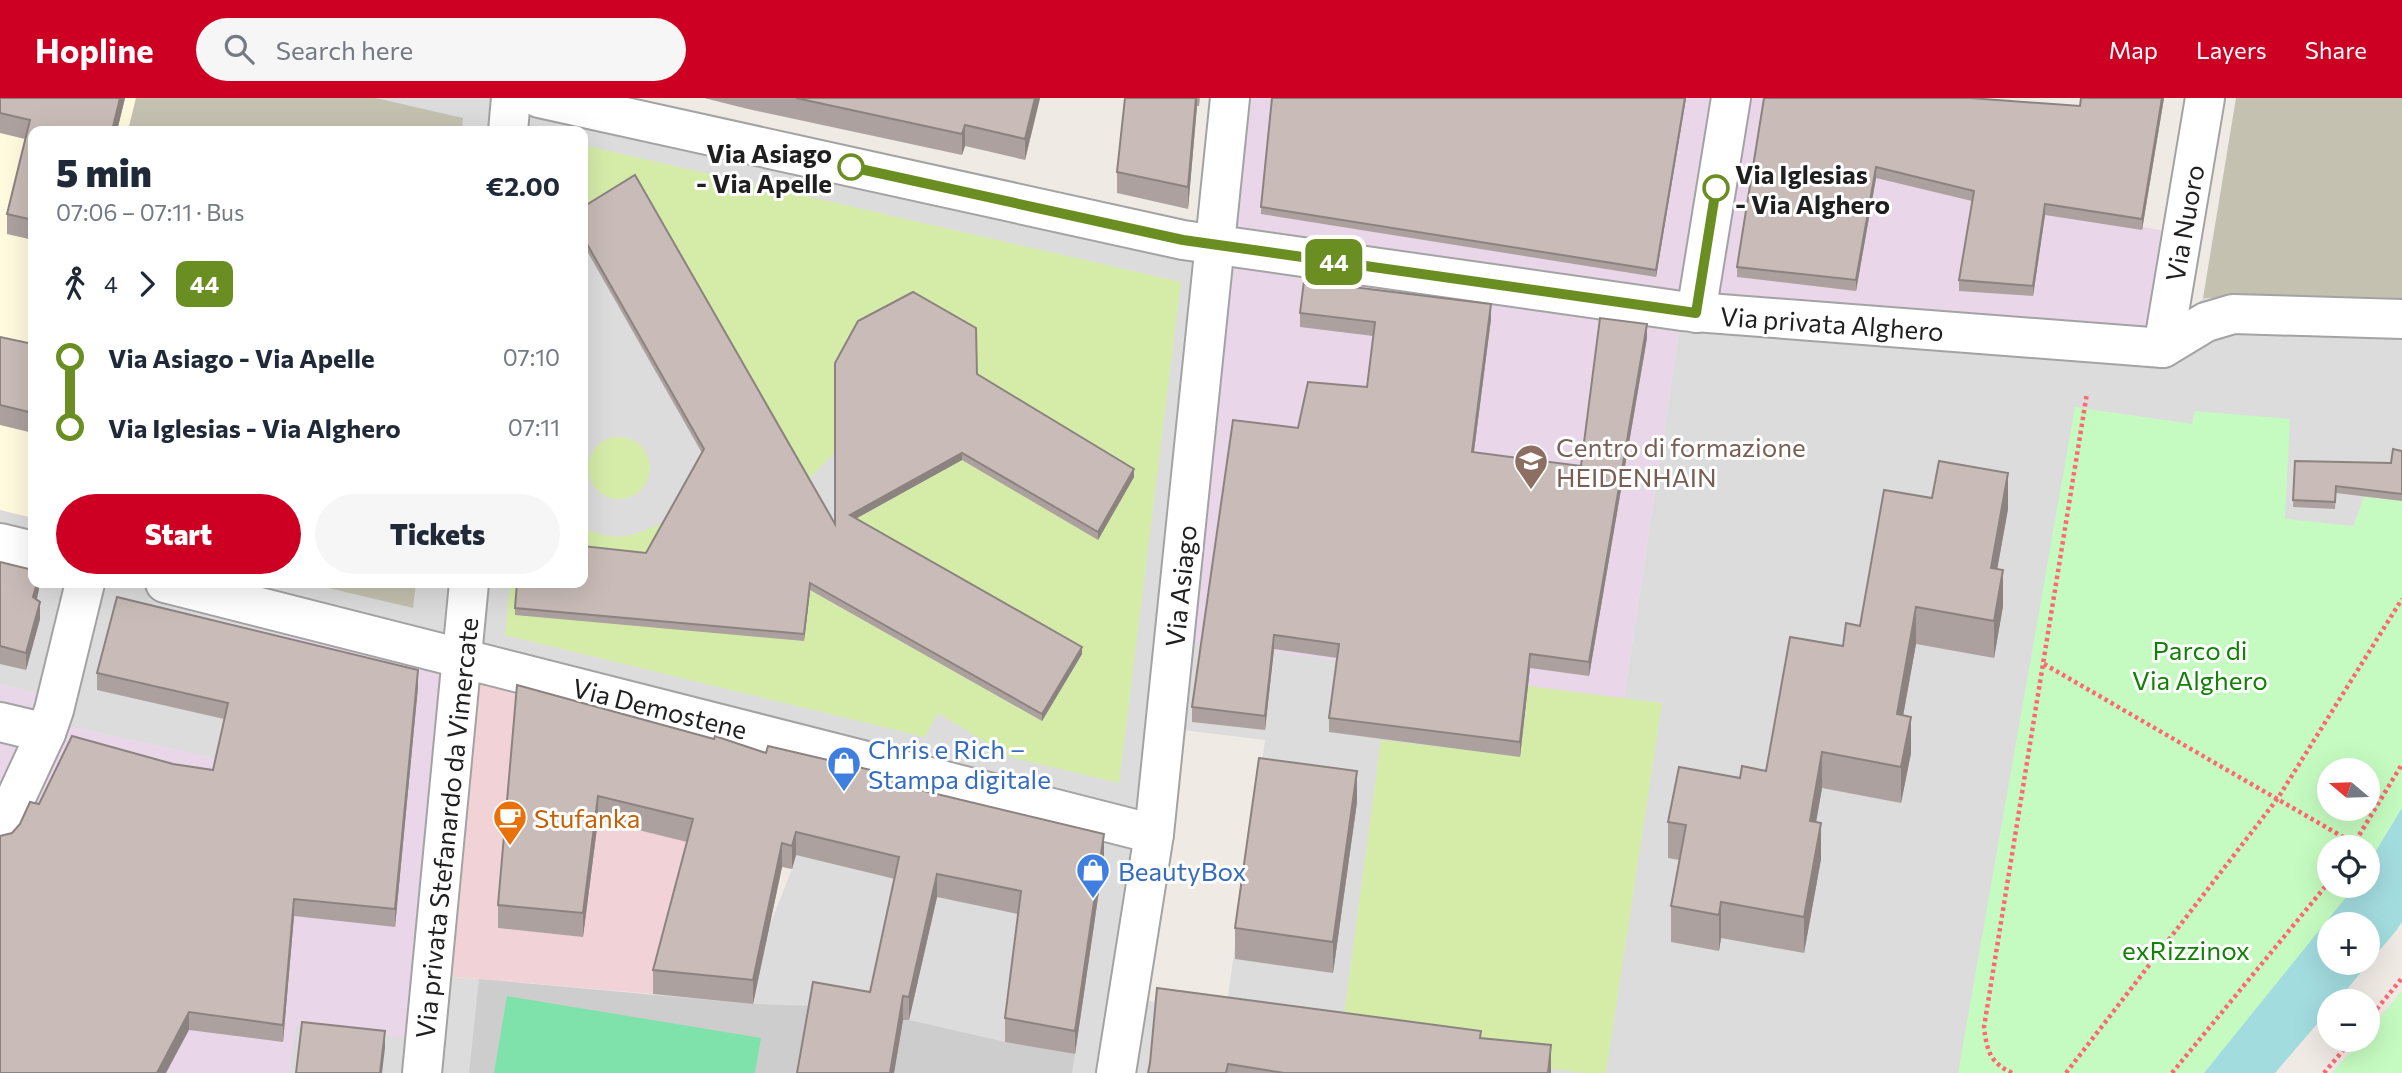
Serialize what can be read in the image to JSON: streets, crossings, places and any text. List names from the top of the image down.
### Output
{
  "streets": {
    "street": [
      "Via Nuoro",
      "Via privata Alghero",
      "Via Asiago",
      "Via Demostene",
      "Via privata Stefanardo da Vimercate"
    ]
  },
  "crossings": [
    ["Via Nuoro", "Via privata Alghero"],
    ["Via privata Alghero", "Via Asiago"],
    ["Via Asiago", "Via Demostene"],
    ["Via Demostene", "Via privata Stefanardo da Vimercate"]
  ],
  "parks": ["Parco di Via Alghero", "exRizzinox"],
  "places": {
    "other": ["Via Asiago - Via Apelle", "Via Iglesias - Via Alghero"],
    "school or university": ["Centro di formazione HEIDENHAIN"],
    "shop": ["Chris e Rich – Stampa digitale", "BeautyBox"],
    "cafe": ["Stufanka"]
  },
  "lines": ["bus line 44"],
  "north": "left",
  "page": {
    "header": "Hopline",
    "search": "Search here",
    "nav": ["Map", "Layers", "Share"],
    "on_map": "44",
    "heading": ["5 min", "07:06 – 07:11 · Bus", "€2.00"],
    "legs": ["4", "44"],
    "list": [
      {
        "name": "Via Asiago - Via Apelle",
        "value": "07:10"
      },
      {
        "name": "Via Iglesias - Via Alghero",
        "value": "07:11"
      }
    ],
    "buttons": ["Start", "Tickets"],
    "map_buttons": ["+", "−"]
  }
}
